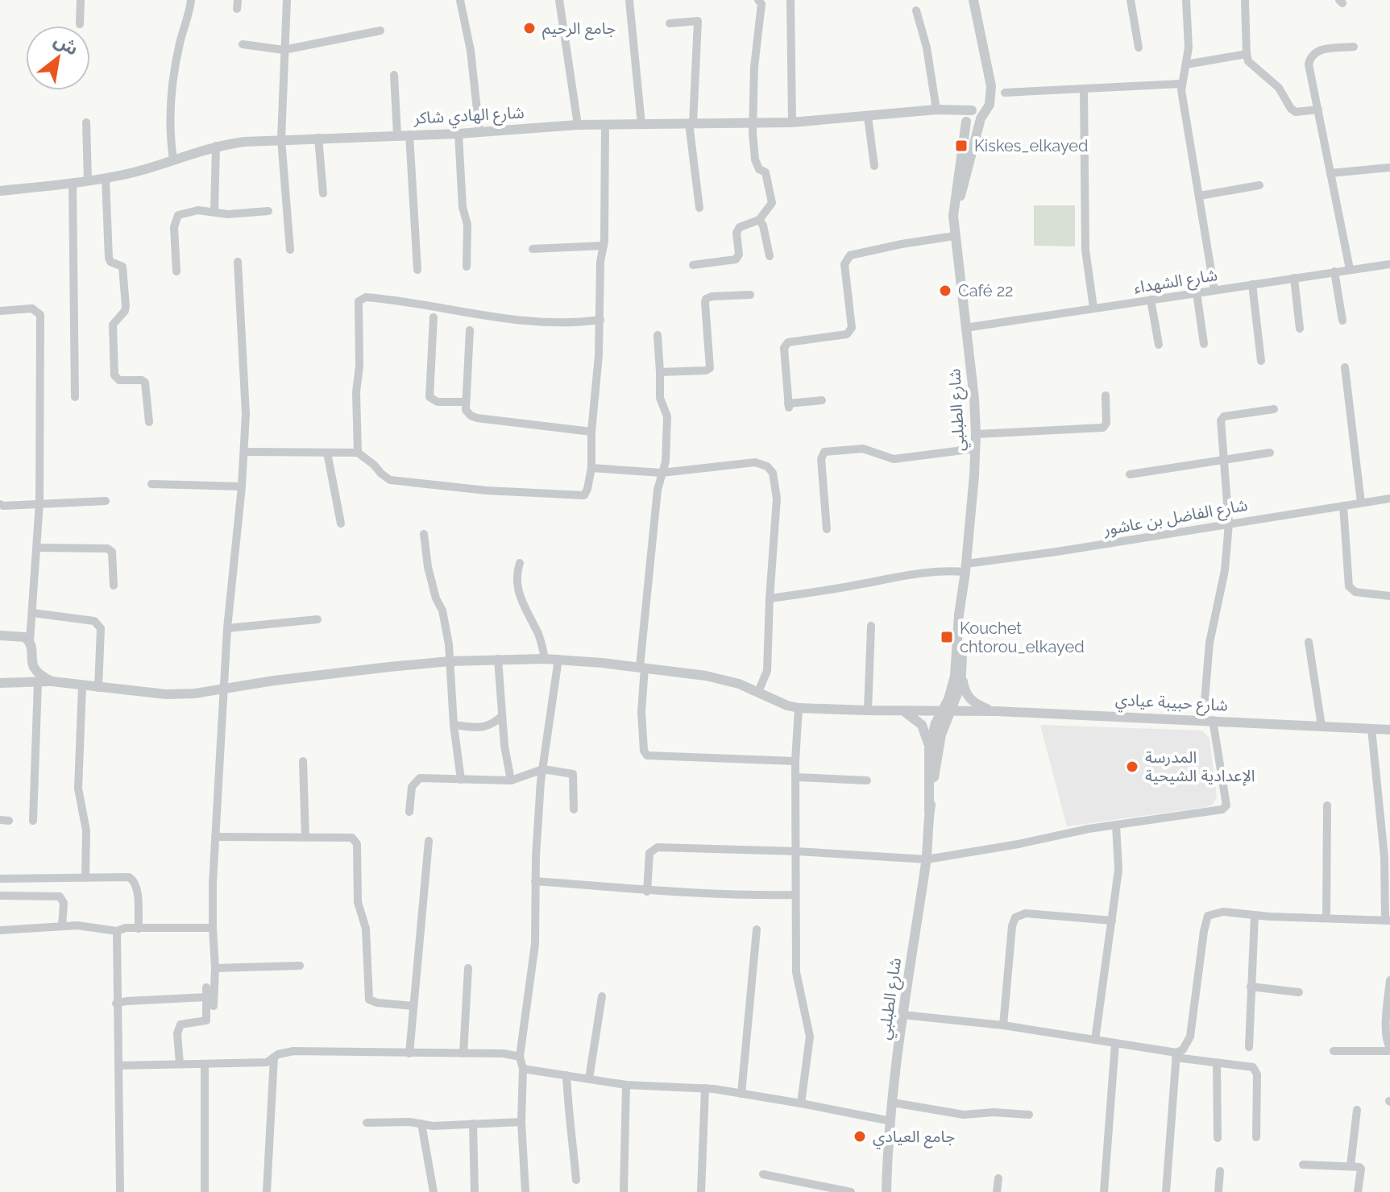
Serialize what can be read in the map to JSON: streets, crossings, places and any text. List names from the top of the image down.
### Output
{
  "streets": {
    "street": [
      "شارع الهادي شاكر",
      "شارع الشهداء",
      "شارع الطبلبي",
      "شارع الفاضل بن عاشور",
      "شارع حبيبة عيادي"
    ]
  },
  "crossings": [
    ["شارع الشهداء", "شارع الطبلبي"],
    ["شارع الطبلبي", "شارع الفاضل بن عاشور"],
    ["شارع الطبلبي", "شارع حبيبة عيادي"]
  ],
  "places": {
    "other": [
      "جامع الرحيم",
      "Café 22",
      "المدرسة الإعدادية الشيحية",
      "جامع العيادي"
    ],
    "transit": ["Kiskes_elkayed", "Kouchet chtorou_elkayed"]
  },
  "north": "top right"
}
